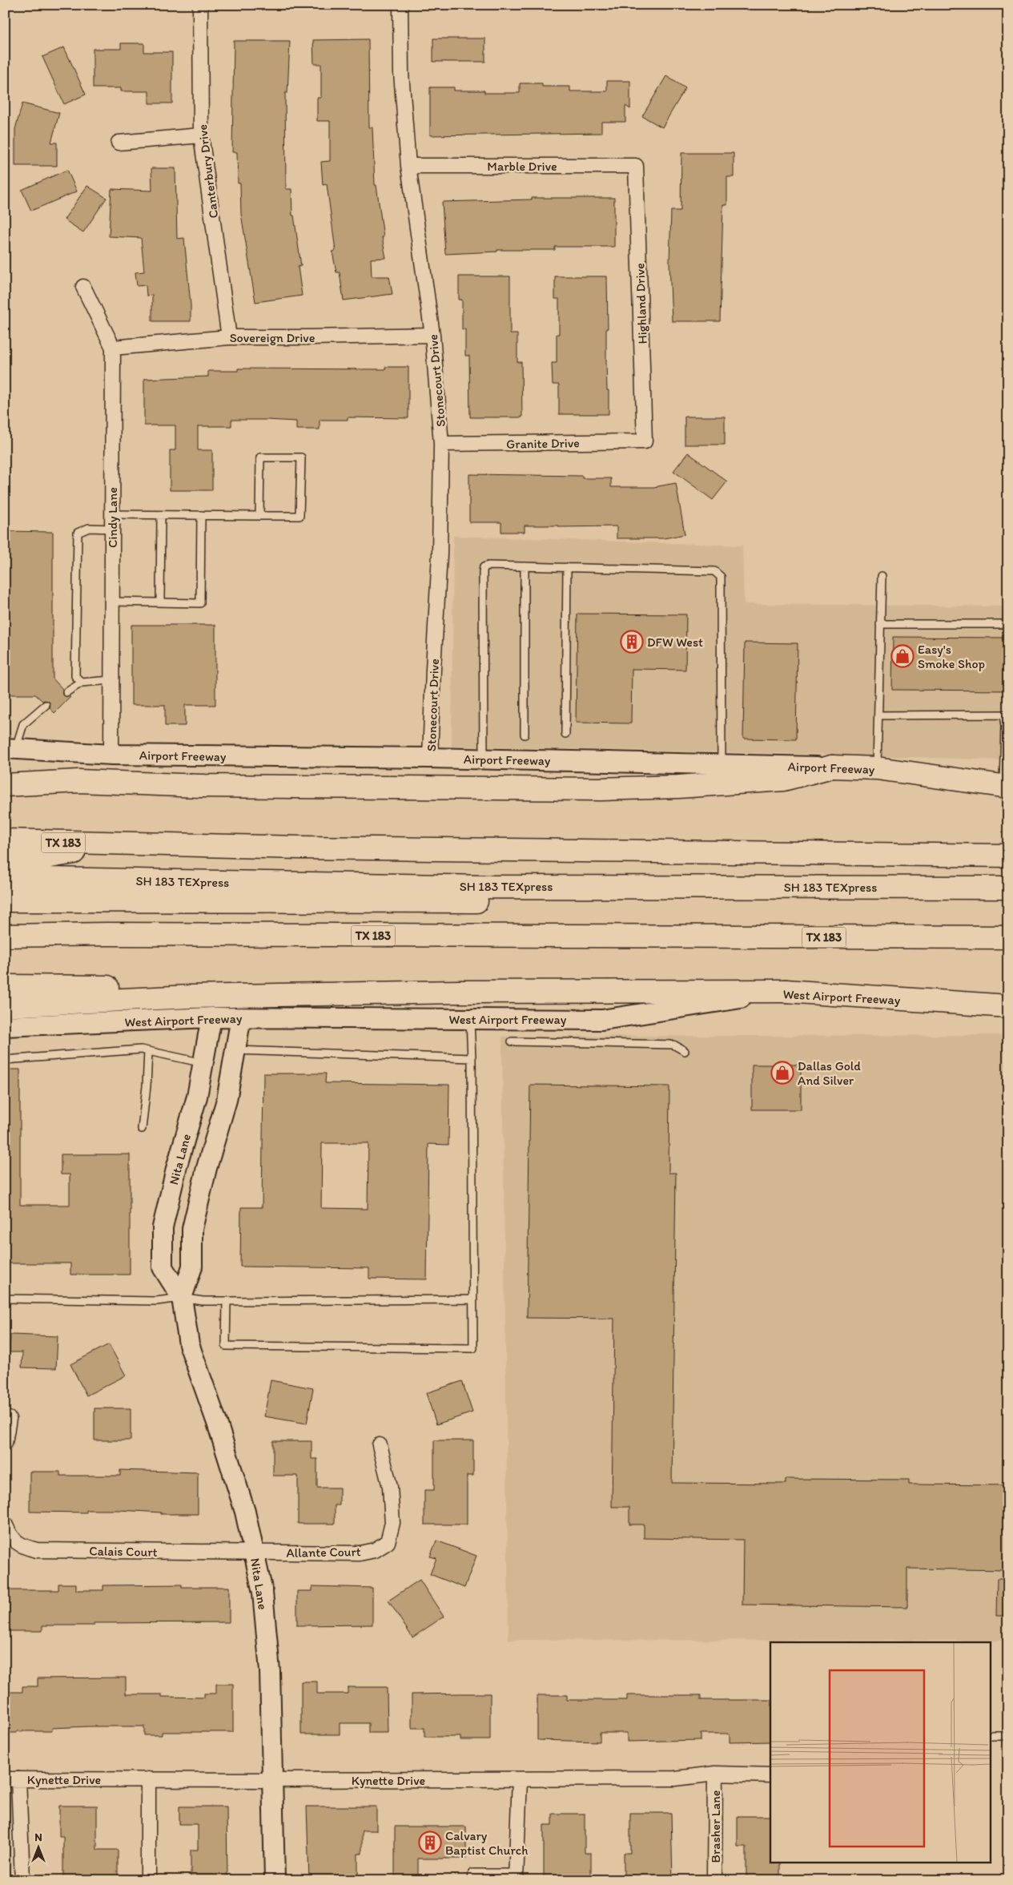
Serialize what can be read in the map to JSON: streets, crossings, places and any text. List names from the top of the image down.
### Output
{
  "streets": {
    "main road": [
      "Airport Freeway",
      "TX 183",
      "SH 183 TEXpress",
      "West Airport Freeway",
      "Nita Lane"
    ],
    "street": [
      "Marble Drive",
      "Canterbury Drive",
      "Highland Drive",
      "Sovereign Drive",
      "Stonecourt Drive",
      "Granite Drive",
      "Cindy Lane",
      "Calais Court",
      "Allante Court",
      "Kynette Drive",
      "Brasher Lane"
    ]
  },
  "crossings": [
    ["Marble Drive", "Highland Drive"],
    ["Marble Drive", "Stonecourt Drive"],
    ["Canterbury Drive", "Sovereign Drive"],
    ["Highland Drive", "Granite Drive"],
    ["Sovereign Drive", "Stonecourt Drive"],
    ["Sovereign Drive", "Cindy Lane"],
    ["Stonecourt Drive", "Granite Drive"],
    ["Stonecourt Drive", "Airport Freeway"],
    ["Cindy Lane", "Airport Freeway"],
    ["West Airport Freeway", "Nita Lane"],
    ["Nita Lane", "Calais Court"],
    ["Nita Lane", "Allante Court"],
    ["Nita Lane", "Kynette Drive"],
    ["Calais Court", "Allante Court"],
    ["Kynette Drive", "Brasher Lane"]
  ],
  "places": {
    "building": ["DFW West", "Calvary Baptist Church"],
    "shop": ["Easy's Smoke Shop", "Dallas Gold And Silver"]
  },
  "north": "top"
}
